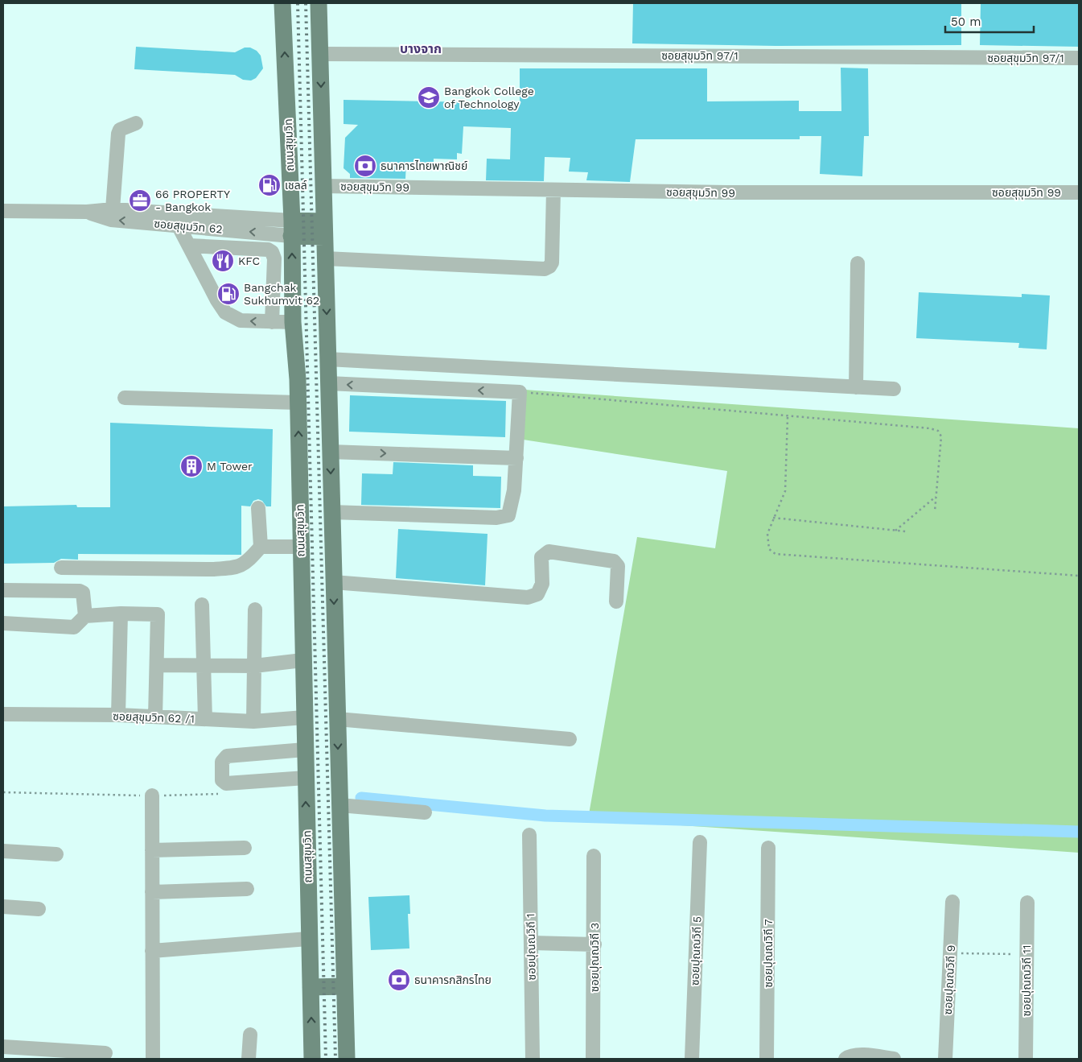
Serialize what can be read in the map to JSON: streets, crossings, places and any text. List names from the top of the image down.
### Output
{
  "streets": {
    "main road": ["ถนนสุขุมวิท"],
    "street": [
      "ซอยสุขุมวิท 97/1",
      "ซอยสุขุมวิท 99",
      "ซอยสุขุมวิท 62",
      "ซอยสุขุมวิท 62 /1",
      "ซอยปุณณวิถี 1",
      "ซอยปุณณวิถี 5",
      "ซอยปุณณวิถี 7",
      "ซอยปุณณวิถี 3",
      "ซอยปุณณวิถี 9",
      "ซอยปุณณวิถี 11"
    ]
  },
  "crossings": [
    ["ถนนสุขุมวิท", "ซอยสุขุมวิท 62"],
    ["ถนนสุขุมวิท", "ซอยสุขุมวิท 62 /1"]
  ],
  "districts": ["บางจาก"],
  "places": {
    "school or university": ["Bangkok College of Technology"],
    "bank": ["ธนาคารไทยพาณิชย์", "ธนาคารกสิกรไทย"],
    "fuel station": ["เชลล์", "Bangchak Sukhumvit 62"],
    "office": ["66 PROPERTY - Bangkok"],
    "restaurant": ["KFC"],
    "building": ["M Tower"]
  },
  "scale_bar": "50 m"
}
